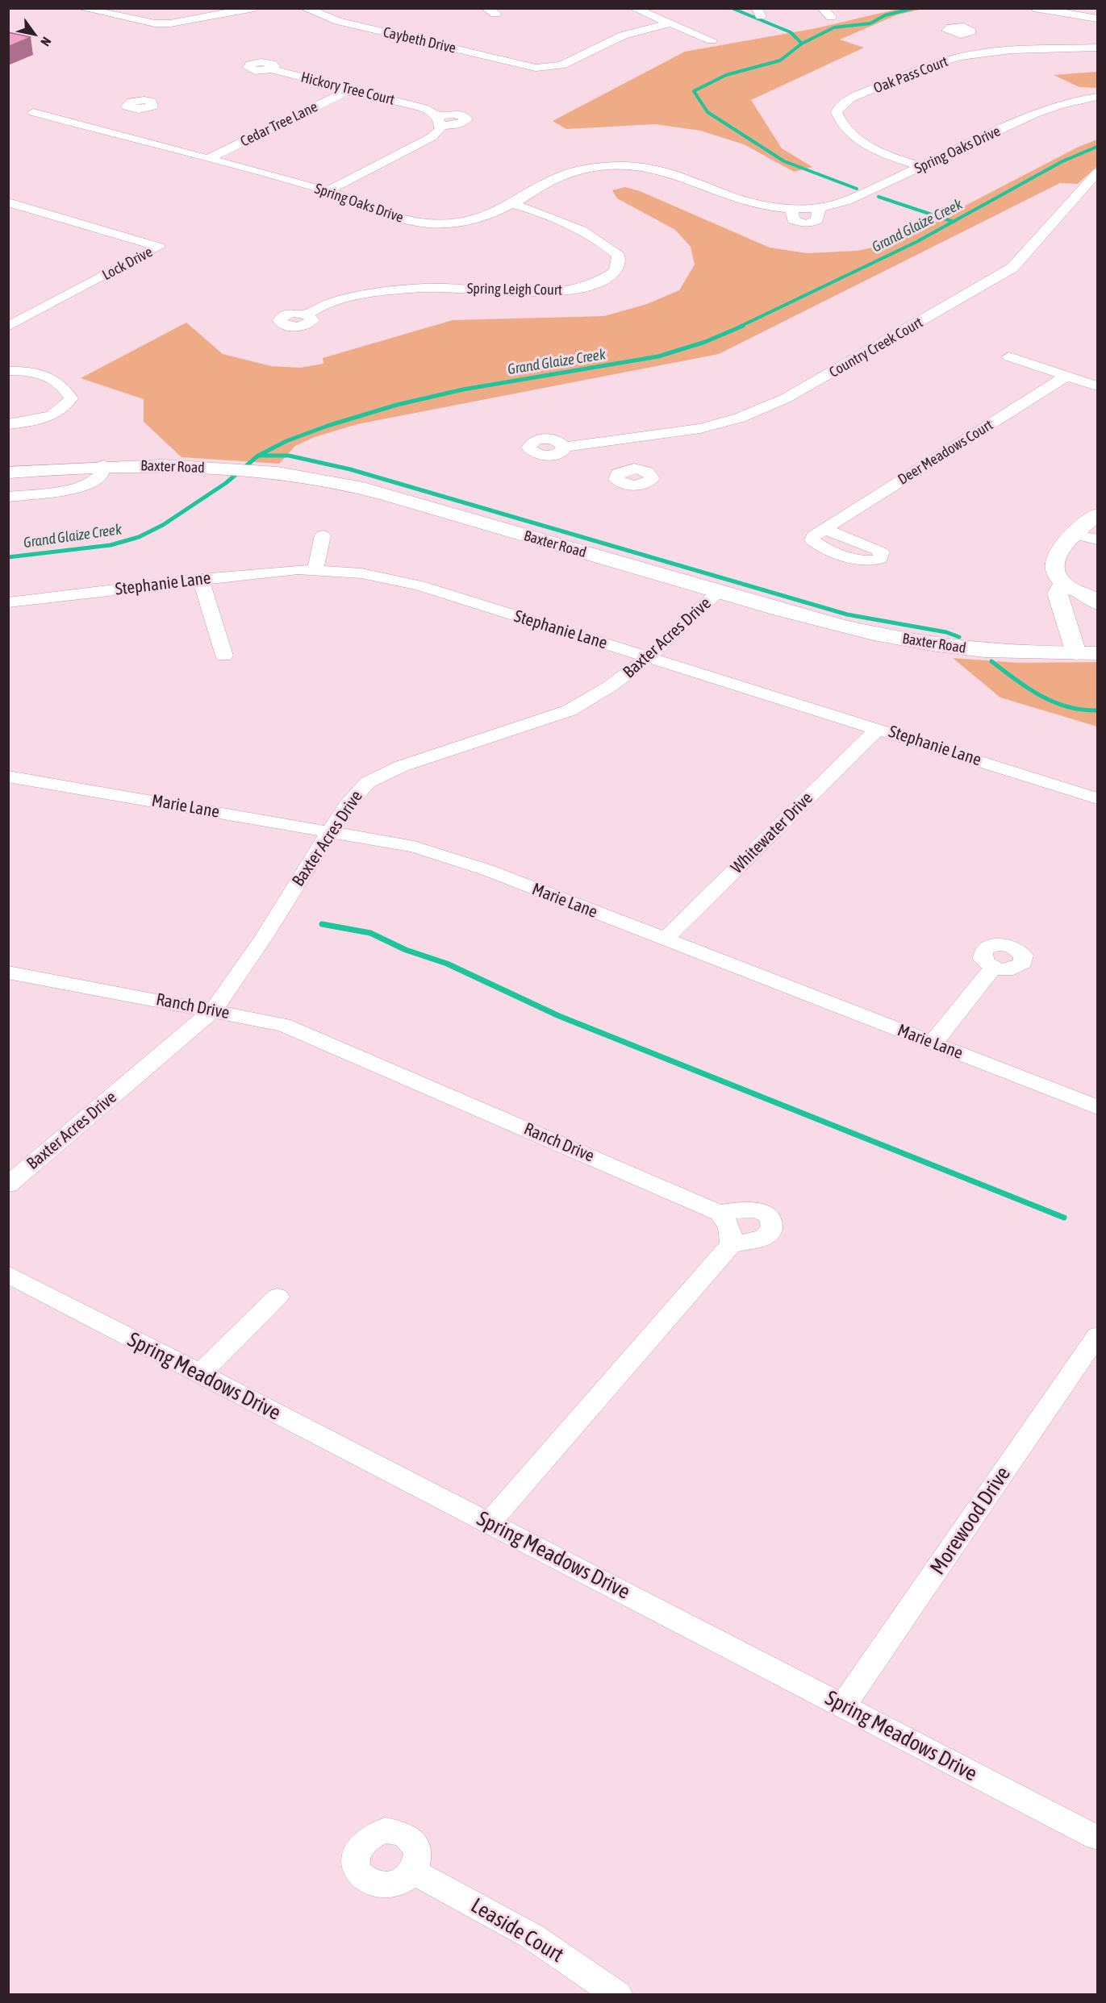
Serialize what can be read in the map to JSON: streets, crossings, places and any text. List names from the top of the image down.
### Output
{
  "streets": {
    "main road": ["Baxter Road"],
    "street": [
      "Caybeth Drive",
      "Oak Pass Court",
      "Hickory Tree Court",
      "Cedar Tree Lane",
      "Spring Oaks Drive",
      "Lock Drive",
      "Spring Leigh Court",
      "Country Creek Court",
      "Deer Meadows Court",
      "Stephanie Lane",
      "Baxter Acres Drive",
      "Marie Lane",
      "Whitewater Drive",
      "Ranch Drive",
      "Spring Meadows Drive",
      "Morewood Drive",
      "Leaside Court"
    ]
  },
  "crossings": [
    ["Oak Pass Court", "Spring Oaks Drive"],
    ["Hickory Tree Court", "Cedar Tree Lane"],
    ["Hickory Tree Court", "Spring Oaks Drive"],
    ["Cedar Tree Lane", "Spring Oaks Drive"],
    ["Spring Oaks Drive", "Spring Leigh Court"],
    ["Baxter Road", "Baxter Acres Drive"],
    ["Stephanie Lane", "Baxter Acres Drive"],
    ["Stephanie Lane", "Whitewater Drive"],
    ["Baxter Acres Drive", "Marie Lane"],
    ["Baxter Acres Drive", "Ranch Drive"],
    ["Marie Lane", "Whitewater Drive"],
    ["Spring Meadows Drive", "Morewood Drive"]
  ],
  "water": ["Grand Glaize Creek"],
  "north": "bottom right"
}
